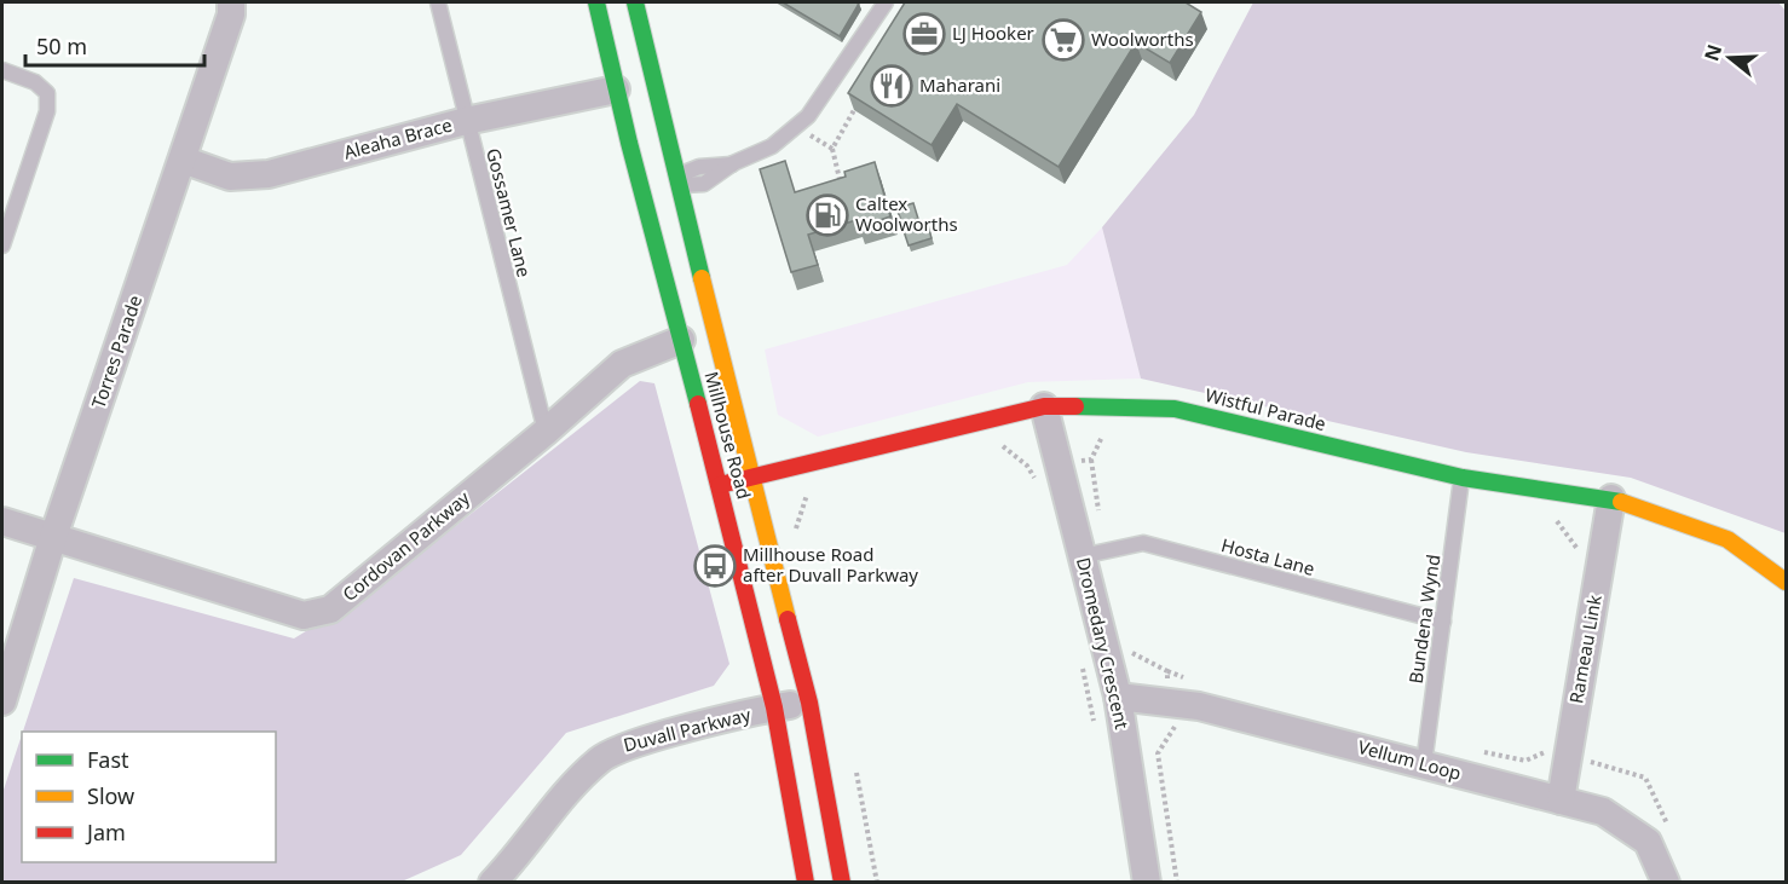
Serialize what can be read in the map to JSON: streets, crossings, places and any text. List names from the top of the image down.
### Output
{
  "streets": {
    "main road": ["Wistful Parade", "Millhouse Road"],
    "street": [
      "Aleaha Brace",
      "Torres Parade",
      "Cordovan Parkway",
      "Dromedary Crescent",
      "Rameau Link",
      "Duvall Parkway",
      "Vellum Loop"
    ],
    "lane": ["Gossamer Lane", "Hosta Lane", "Bundena Wynd"]
  },
  "crossings": [
    ["Aleaha Brace", "Gossamer Lane"],
    ["Aleaha Brace", "Torres Parade"],
    ["Aleaha Brace", "Millhouse Road"],
    ["Gossamer Lane", "Cordovan Parkway"],
    ["Torres Parade", "Cordovan Parkway"],
    ["Wistful Parade", "Millhouse Road"],
    ["Wistful Parade", "Bundena Wynd"],
    ["Wistful Parade", "Dromedary Crescent"],
    ["Wistful Parade", "Rameau Link"],
    ["Millhouse Road", "Cordovan Parkway"],
    ["Millhouse Road", "Duvall Parkway"],
    ["Hosta Lane", "Bundena Wynd"],
    ["Hosta Lane", "Dromedary Crescent"],
    ["Bundena Wynd", "Vellum Loop"],
    ["Dromedary Crescent", "Vellum Loop"],
    ["Rameau Link", "Vellum Loop"]
  ],
  "places": {
    "office": ["LJ Hooker"],
    "supermarket": ["Woolworths"],
    "restaurant": ["Maharani"],
    "fuel station": ["Caltex Woolworths"],
    "bus stop": ["Millhouse Road after Duvall Parkway"]
  },
  "legend": ["Fast", "Slow", "Jam"],
  "scale_bar": "50 m",
  "north": "left"
}
